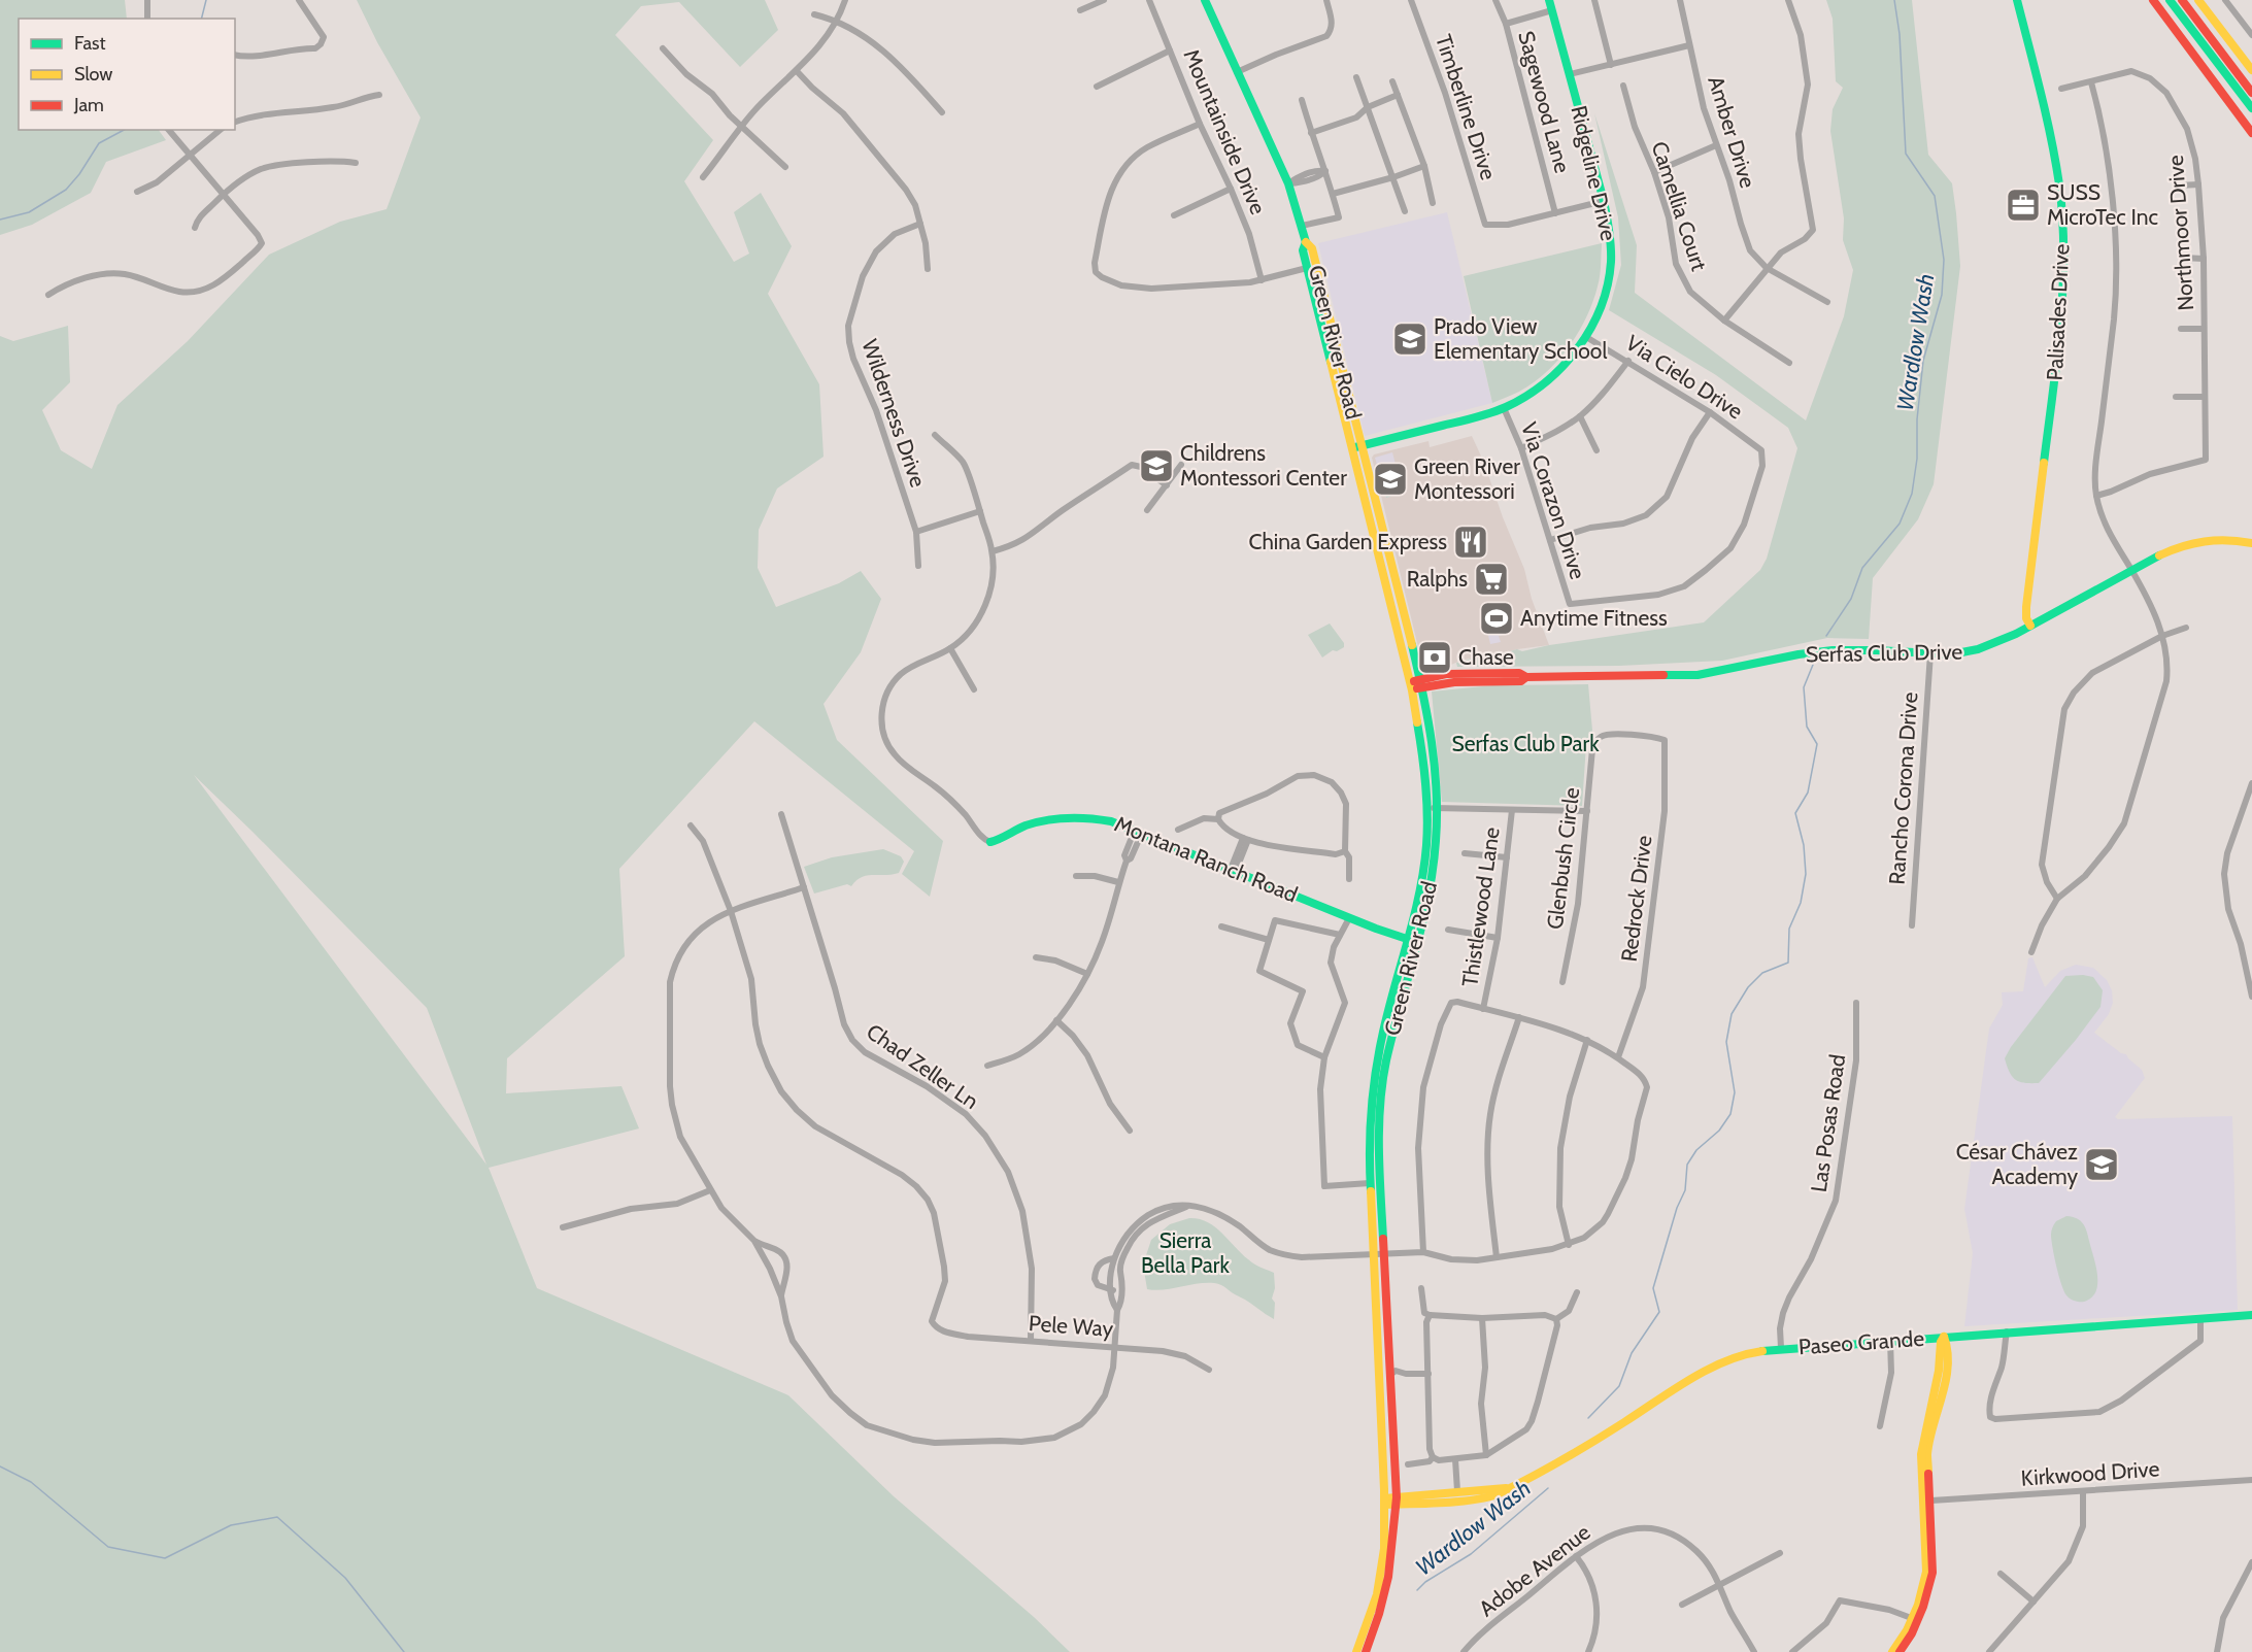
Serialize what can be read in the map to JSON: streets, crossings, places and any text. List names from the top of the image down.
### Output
{
  "streets": {
    "main road": [
      "Ridgeline Drive",
      "Palisades Drive",
      "Green River Road",
      "Serfas Club Drive",
      "Montana Ranch Road",
      "Paseo Grande"
    ],
    "street": [
      "Sagewood Lane",
      "Timberline Drive",
      "Mountainside Drive",
      "Amber Drive",
      "Camellia Court",
      "Northmoor Drive",
      "Via Cielo Drive",
      "Wilderness Drive",
      "Via Corazon Drive",
      "Rancho Corona Drive",
      "Glenbush Circle",
      "Redrock Drive",
      "Thistlewood Lane",
      "Chad Zeller Ln",
      "Las Posas Road",
      "Pele Way",
      "Kirkwood Drive",
      "Adobe Avenue"
    ]
  },
  "crossings": [
    ["Sagewood Lane", "Timberline Drive"],
    ["Ridgeline Drive", "Green River Road"],
    ["Ridgeline Drive", "Via Cielo Drive"],
    ["Ridgeline Drive", "Via Corazon Drive"],
    ["Palisades Drive", "Serfas Club Drive"],
    ["Green River Road", "Serfas Club Drive"],
    ["Green River Road", "Montana Ranch Road"],
    ["Green River Road", "Paseo Grande"],
    ["Via Cielo Drive", "Via Corazon Drive"],
    ["Serfas Club Drive", "Rancho Corona Drive"],
    ["Glenbush Circle", "Redrock Drive"],
    ["Chad Zeller Ln", "Pele Way"],
    ["Las Posas Road", "Paseo Grande"]
  ],
  "water": ["Wardlow Wash"],
  "parks": ["Serfas Club Park", "Sierra Bella Park"],
  "places": {
    "office": ["SUSS MicroTec Inc"],
    "school or university": [
      "Prado View Elementary School",
      "Childrens Montessori Center",
      "Green River Montessori",
      "César Chávez Academy"
    ],
    "restaurant": ["China Garden Express"],
    "supermarket": ["Ralphs"],
    "sports": ["Anytime Fitness"],
    "bank": ["Chase"]
  },
  "legend": ["Fast", "Slow", "Jam"]
}
